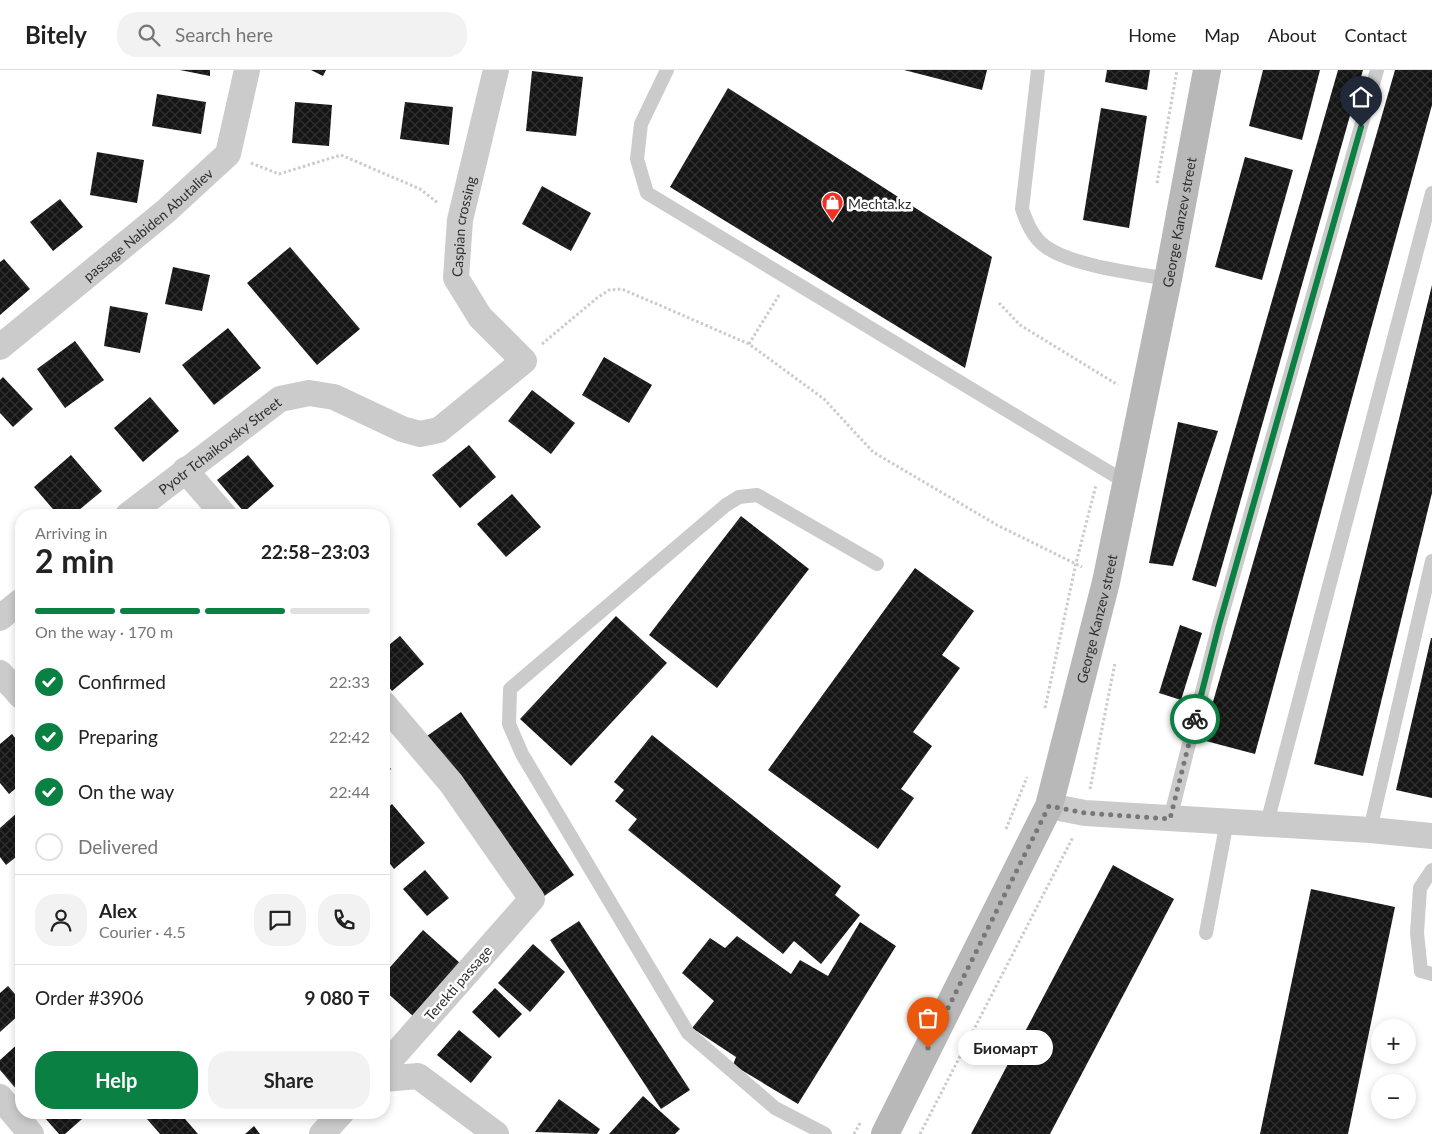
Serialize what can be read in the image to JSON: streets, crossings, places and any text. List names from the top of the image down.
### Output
{
  "streets": {
    "main road": ["George Kanzev street"],
    "street": [
      "passage Nabiden Abutaliev",
      "Caspian crossing",
      "Pyotr Tchaikovsky Street",
      "Terekti passage"
    ]
  },
  "crossings": [
    ["Caspian crossing", "Pyotr Tchaikovsky Street"]
  ],
  "places": {
    "shop": ["Mechta.kz"],
    "other": ["Биомарт"]
  },
  "page": {
    "header": "Bitely",
    "search": "Search here",
    "nav": [
      "Home",
      "Map",
      "About",
      "Contact"
    ],
    "heading": ["2 min", "Arriving in", "22:58–23:03"],
    "panel": [
      "Alex",
      "Courier · 4.5",
      "Order #3906",
      "9 080 ₸"
    ],
    "bar": "On the way · 170 m",
    "list": [
      ["Confirmed", "22:33"],
      ["Preparing", "22:42"],
      ["On the way", "22:44"],
      "Delivered"
    ],
    "map_buttons": ["+", "−"],
    "bubble": "Биомарт",
    "buttons": ["Help", "Share"]
  }
}
